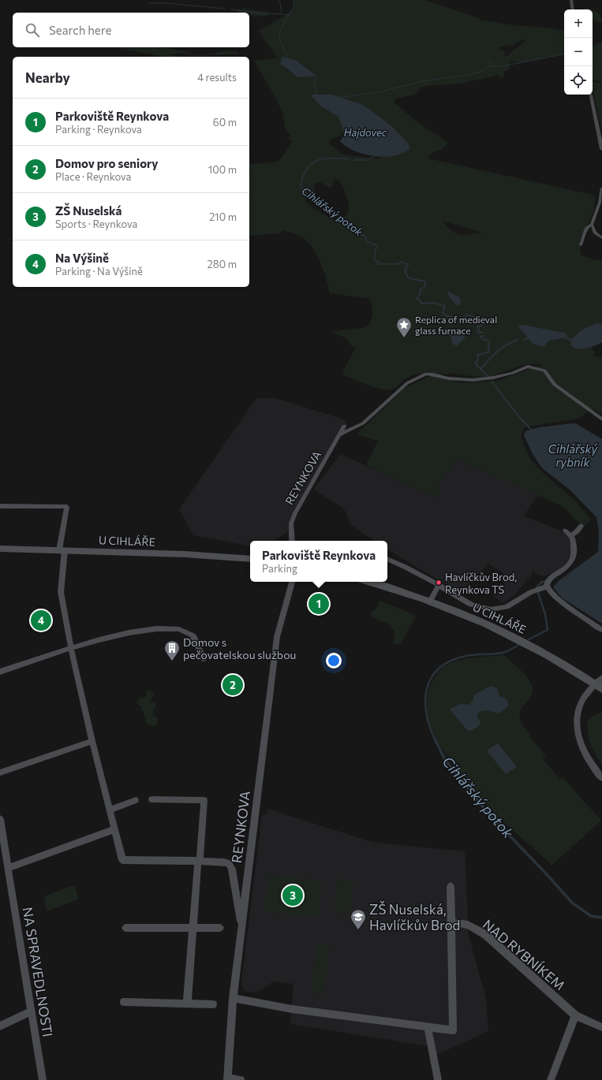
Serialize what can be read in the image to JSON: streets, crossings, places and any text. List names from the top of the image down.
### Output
{
  "streets": {
    "main road": ["U CIHLÁŘE"],
    "street": ["REYNKOVA", "NAD RYBNÍKEM", "NA SPRAVEDLNOSTI"]
  },
  "water": ["Hajdovec", "Cihlářský potok", "Cihlářský rybník"],
  "places": {
    "place": ["Replica of medieval glass furnace"],
    "other": ["Havlíčkův Brod, Reynkova TS"],
    "building": ["Domov s pečovatelskou službou"],
    "school or university": ["ZŠ Nuselská, Havlíčkův Brod"]
  },
  "page": {
    "map_buttons": ["+", "−"],
    "search": "Search here",
    "heading": ["Nearby", "4 results"],
    "list": [
      {
        "mark": "1",
        "name": "Parkoviště Reynkova",
        "note": "Parking · Reynkova",
        "value": "60 m"
      },
      {
        "mark": "2",
        "name": "Domov pro seniory",
        "note": "Place · Reynkova",
        "value": "100 m"
      },
      {
        "mark": "3",
        "name": "ZŠ Nuselská",
        "note": "Sports · Reynkova",
        "value": "210 m"
      },
      {
        "mark": "4",
        "name": "Na Výšině",
        "note": "Parking · Na Výšině",
        "value": "280 m"
      }
    ],
    "popup": ["Parkoviště Reynkova", "Parking"],
    "pins": [
      "1",
      "4",
      "2",
      "3"
    ]
  }
}
